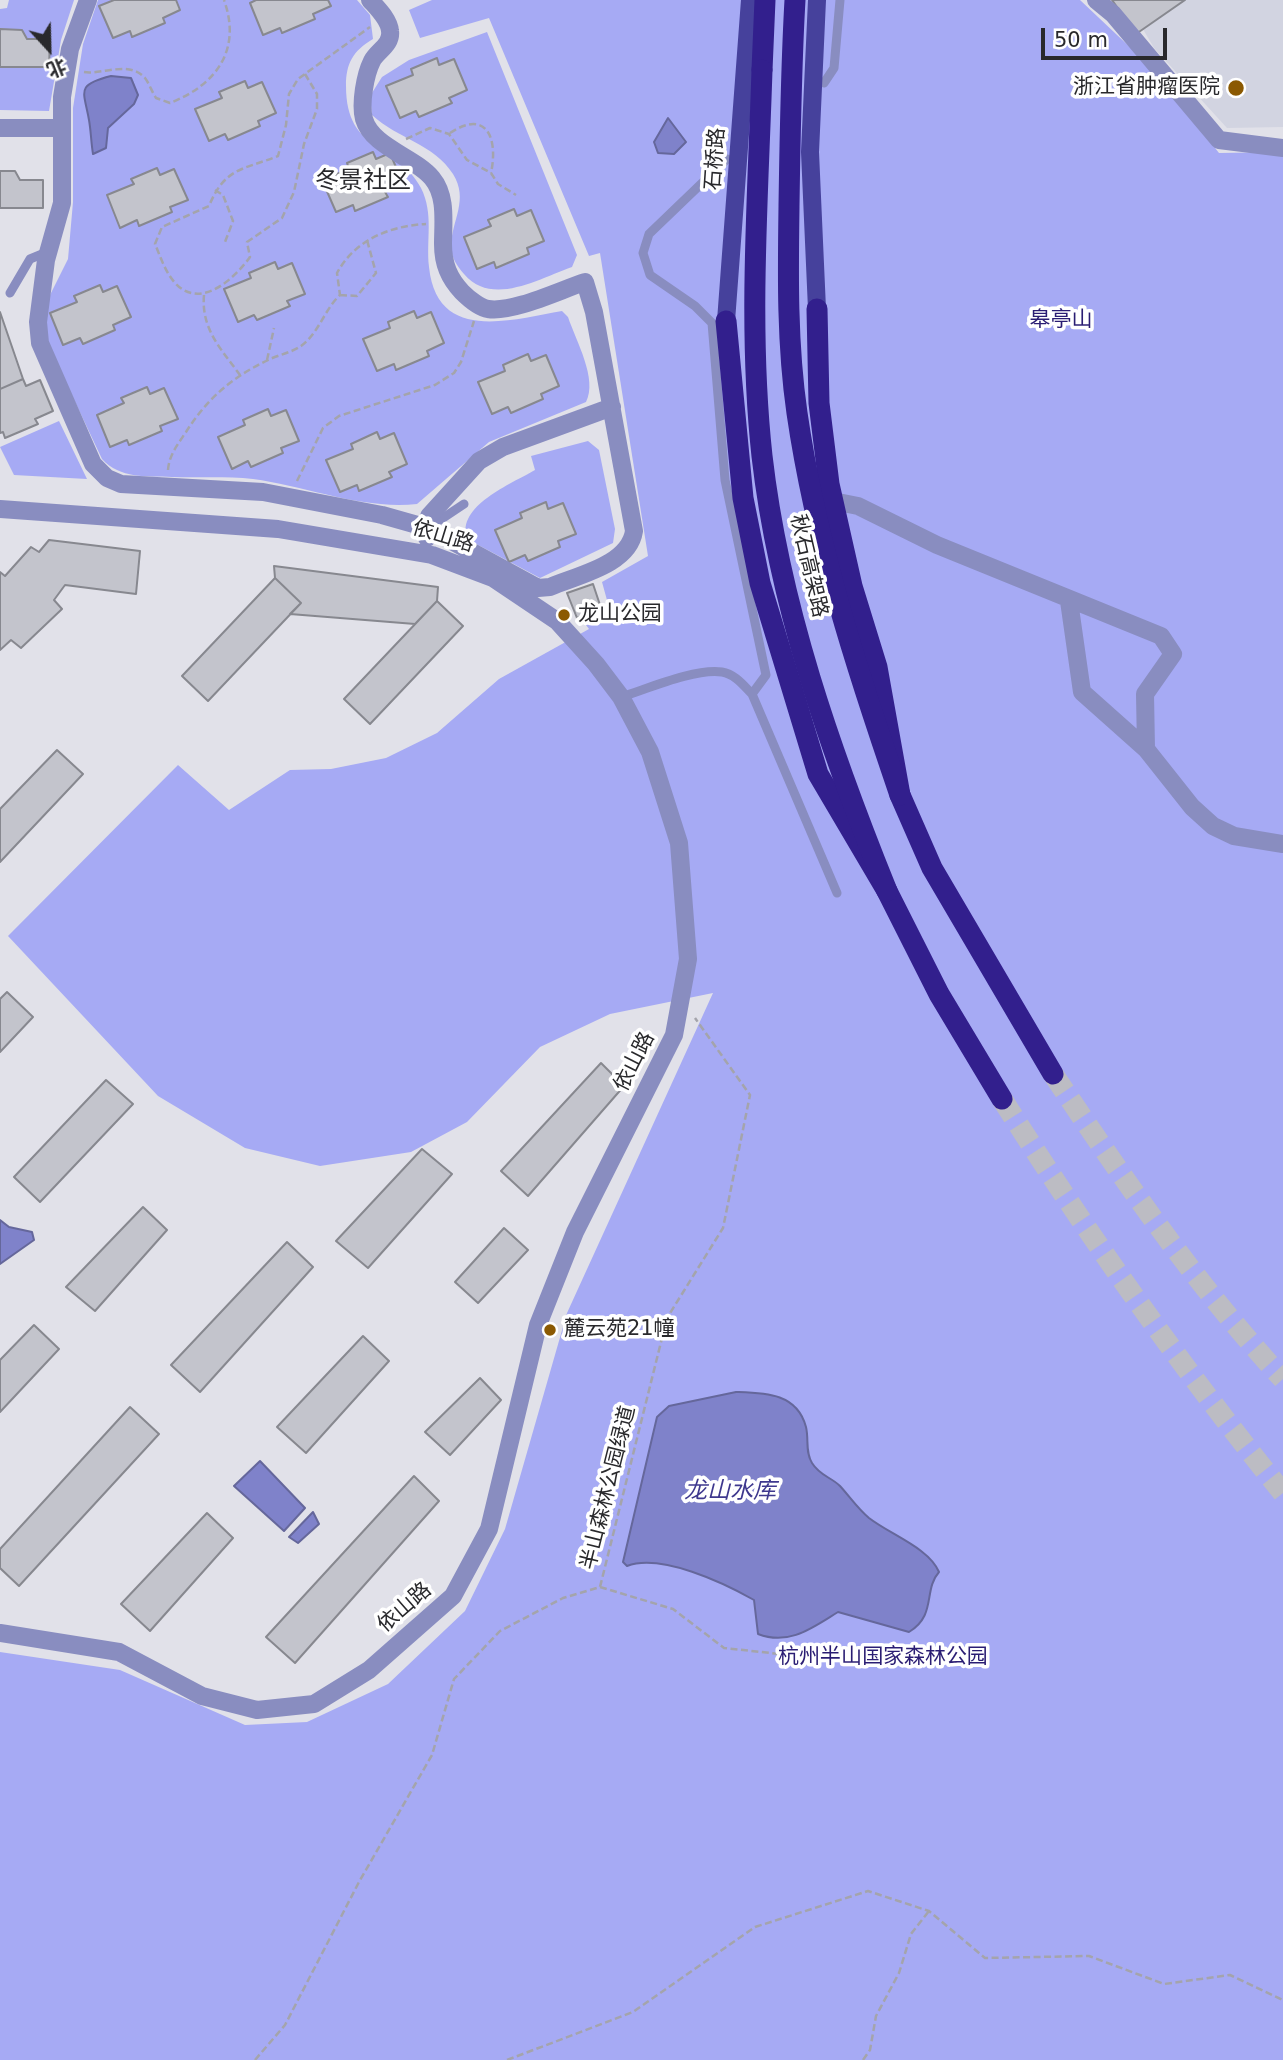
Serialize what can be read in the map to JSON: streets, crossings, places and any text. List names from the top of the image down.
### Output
{
  "streets": {
    "highway": ["秋石高架路"],
    "main road": ["石桥路"],
    "street": ["依山路"],
    "path": ["半山森林公园绿道"]
  },
  "crossings": [
    ["依山路", "半山森林公园绿道"]
  ],
  "districts": ["冬景社区"],
  "water": ["龙山水库"],
  "parks": ["皋亭山", "杭州半山国家森林公园"],
  "places": ["浙江省肿瘤医院", "龙山公园", "麓云苑21幢"],
  "scale_bar": "50 m",
  "north": "bottom"
}
